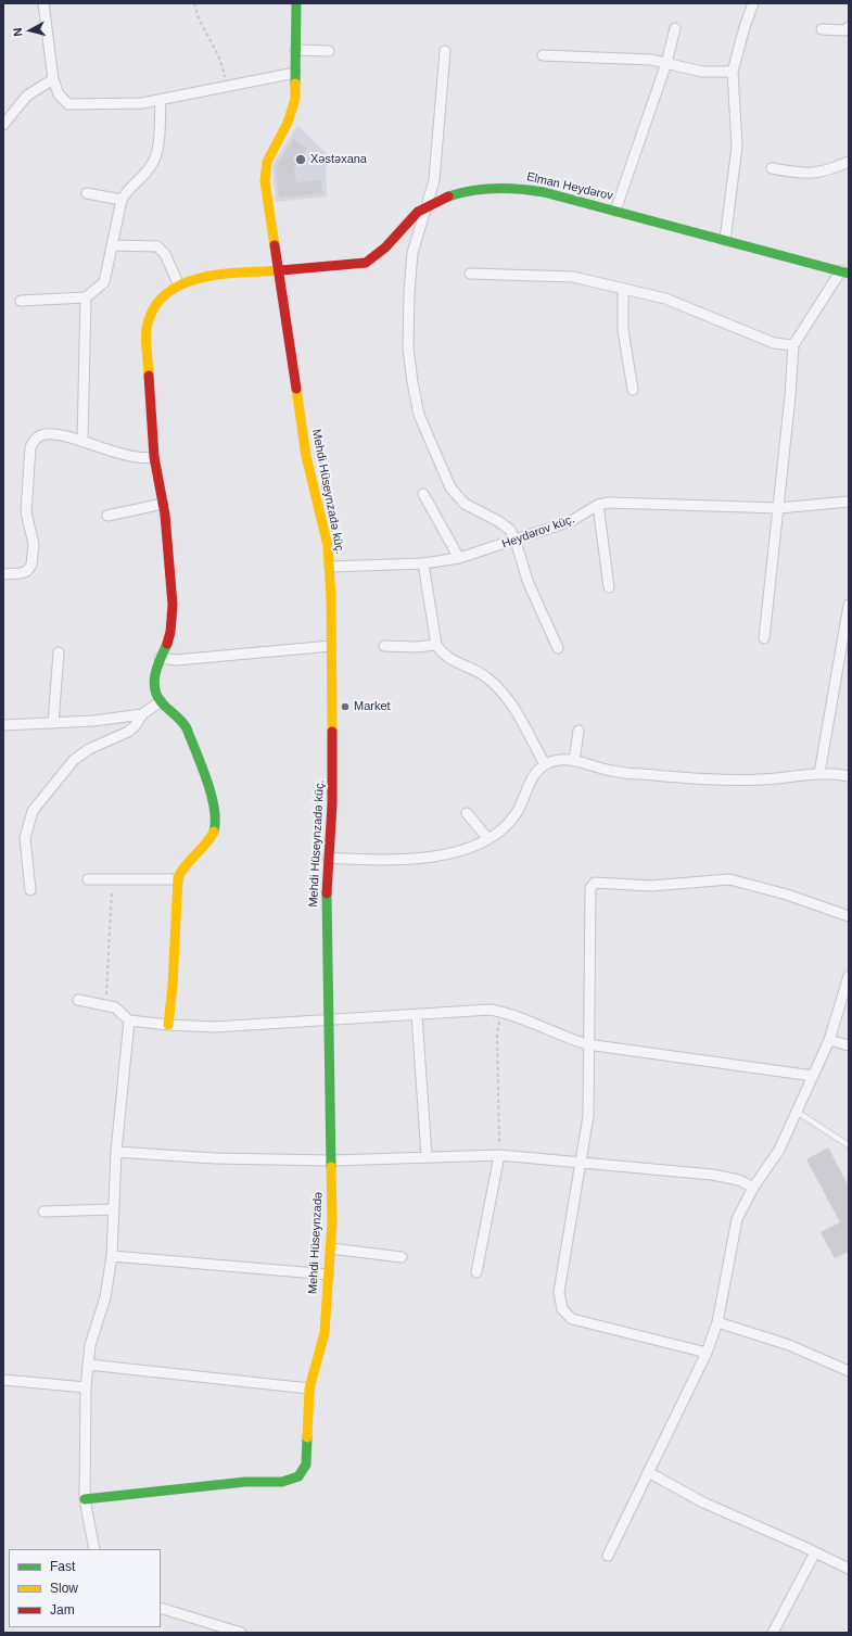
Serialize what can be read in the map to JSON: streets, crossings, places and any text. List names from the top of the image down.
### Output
{
  "streets": {
    "street": [
      "Elman Heydərov",
      "Mehdi Hüseynzadə küç.",
      "Heydərov küç.",
      "Mehdi Hüseynzadə"
    ]
  },
  "crossings": [
    ["Elman Heydərov", "Mehdi Hüseynzadə küç."],
    ["Mehdi Hüseynzadə küç.", "Heydərov küç."],
    ["Mehdi Hüseynzadə küç.", "Mehdi Hüseynzadə"]
  ],
  "places": ["Xəstəxana", "Market"],
  "legend": ["Fast", "Slow", "Jam"],
  "north": "left"
}
